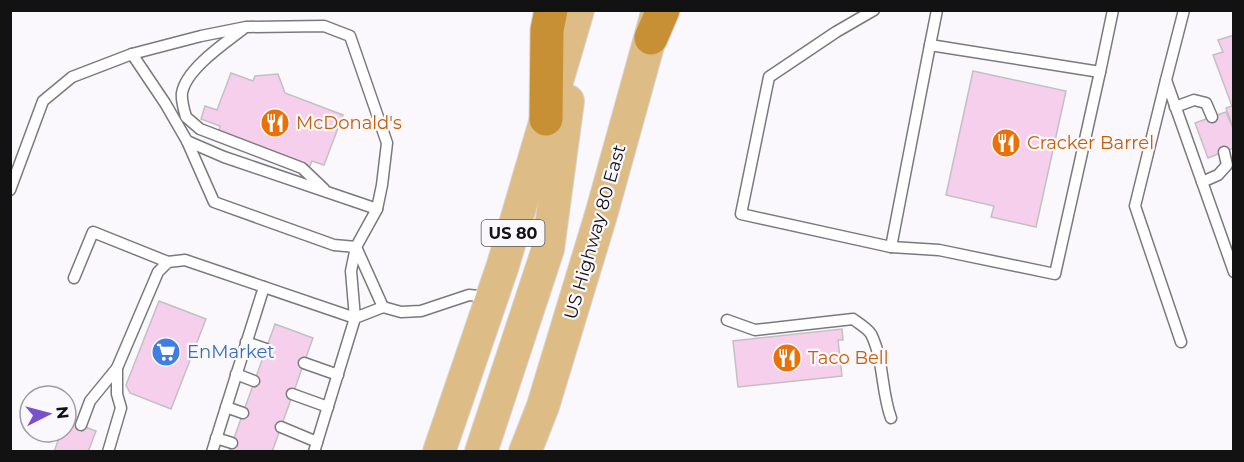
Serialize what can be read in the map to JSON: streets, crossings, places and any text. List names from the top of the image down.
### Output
{
  "streets": {
    "main road": ["US Highway 80 East", "US 80"]
  },
  "places": {
    "restaurant": ["McDonald's", "Cracker Barrel", "Taco Bell"],
    "supermarket": ["EnMarket"]
  },
  "north": "right"
}
